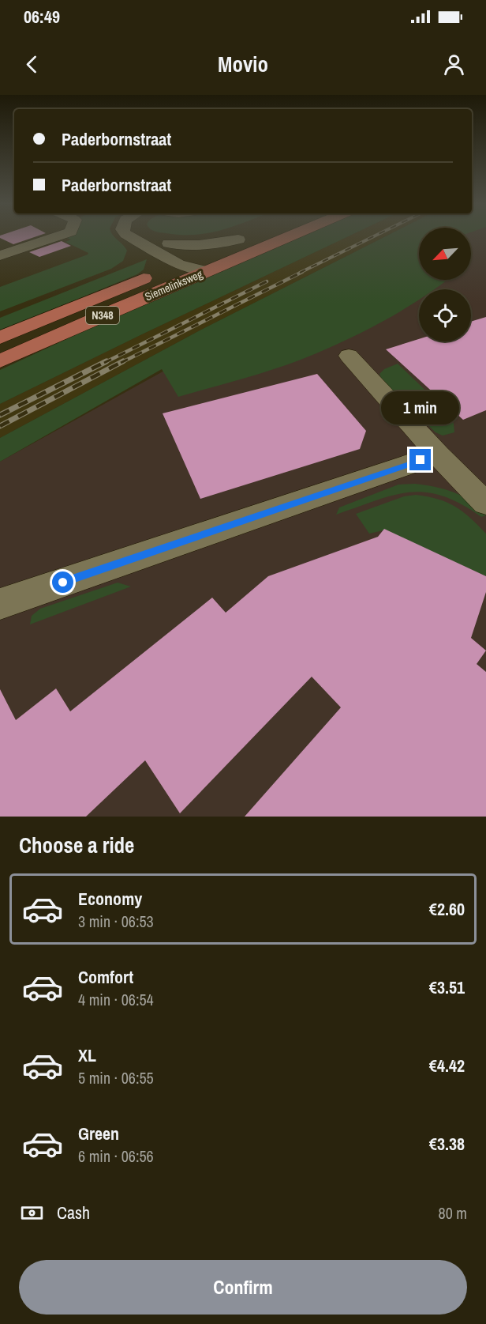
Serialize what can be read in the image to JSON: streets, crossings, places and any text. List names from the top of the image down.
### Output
{
  "streets": {
    "main road": ["Siemelinksweg", "N348"]
  },
  "north": "bottom left",
  "page": {
    "status": "06:49",
    "header": "Movio",
    "banner": ["Paderbornstraat", "Paderbornstraat"],
    "bubble": "1 min",
    "heading": "Choose a ride",
    "list": [
      {
        "name": "Economy",
        "note": "3 min · 06:53",
        "value": "€2.60"
      },
      {
        "name": "Comfort",
        "note": "4 min · 06:54",
        "value": "€3.51"
      },
      {
        "name": "XL",
        "note": "5 min · 06:55",
        "value": "€4.42"
      },
      {
        "name": "Green",
        "note": "6 min · 06:56",
        "value": "€3.38"
      }
    ],
    "pay": ["Cash", "80 m"],
    "buttons": "Confirm"
  }
}
